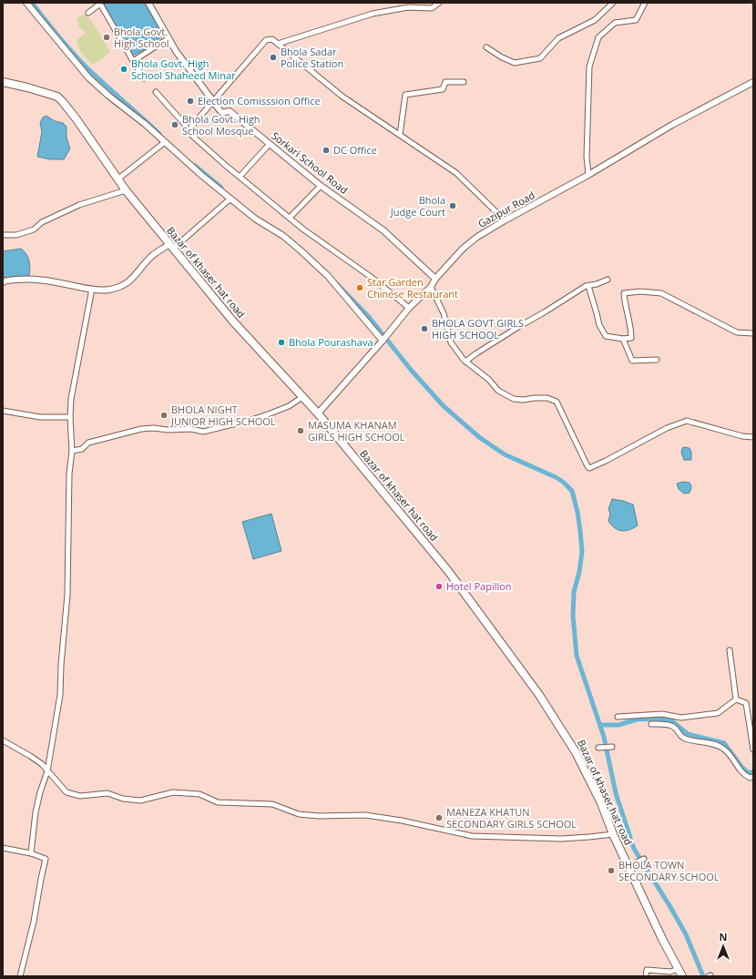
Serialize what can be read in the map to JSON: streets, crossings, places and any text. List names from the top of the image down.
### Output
{
  "streets": {
    "main road": ["Bazar of khaser hat road"],
    "street": ["Sorkari School Road", "Gazipur Road"]
  },
  "crossings": [
    ["Sorkari School Road", "Gazipur Road"],
    ["Gazipur Road", "Bazar of khaser hat road"]
  ],
  "places": [
    "Bhola Govt. High School",
    "Bhola Sadar Police Station",
    "Bhola Govt. High School Shaheed Minar",
    "Election Comisssion Office",
    "Bhola Govt. High School Mosque",
    "DC Office",
    "Bhola Judge Court",
    "Star Garden Chinese Restaurant",
    "BHOLA GOVT GIRLS HIGH SCHOOL",
    "Bhola Pourashava",
    "BHOLA NIGHT JUNIOR HIGH SCHOOL",
    "MASUMA KHANAM GIRLS HIGH SCHOOL",
    "Hotel Papillon",
    "MANEZA KHATUN SECONDARY GIRLS SCHOOL",
    "BHOLA TOWN SECONDARY SCHOOL"
  ],
  "north": "top"
}
